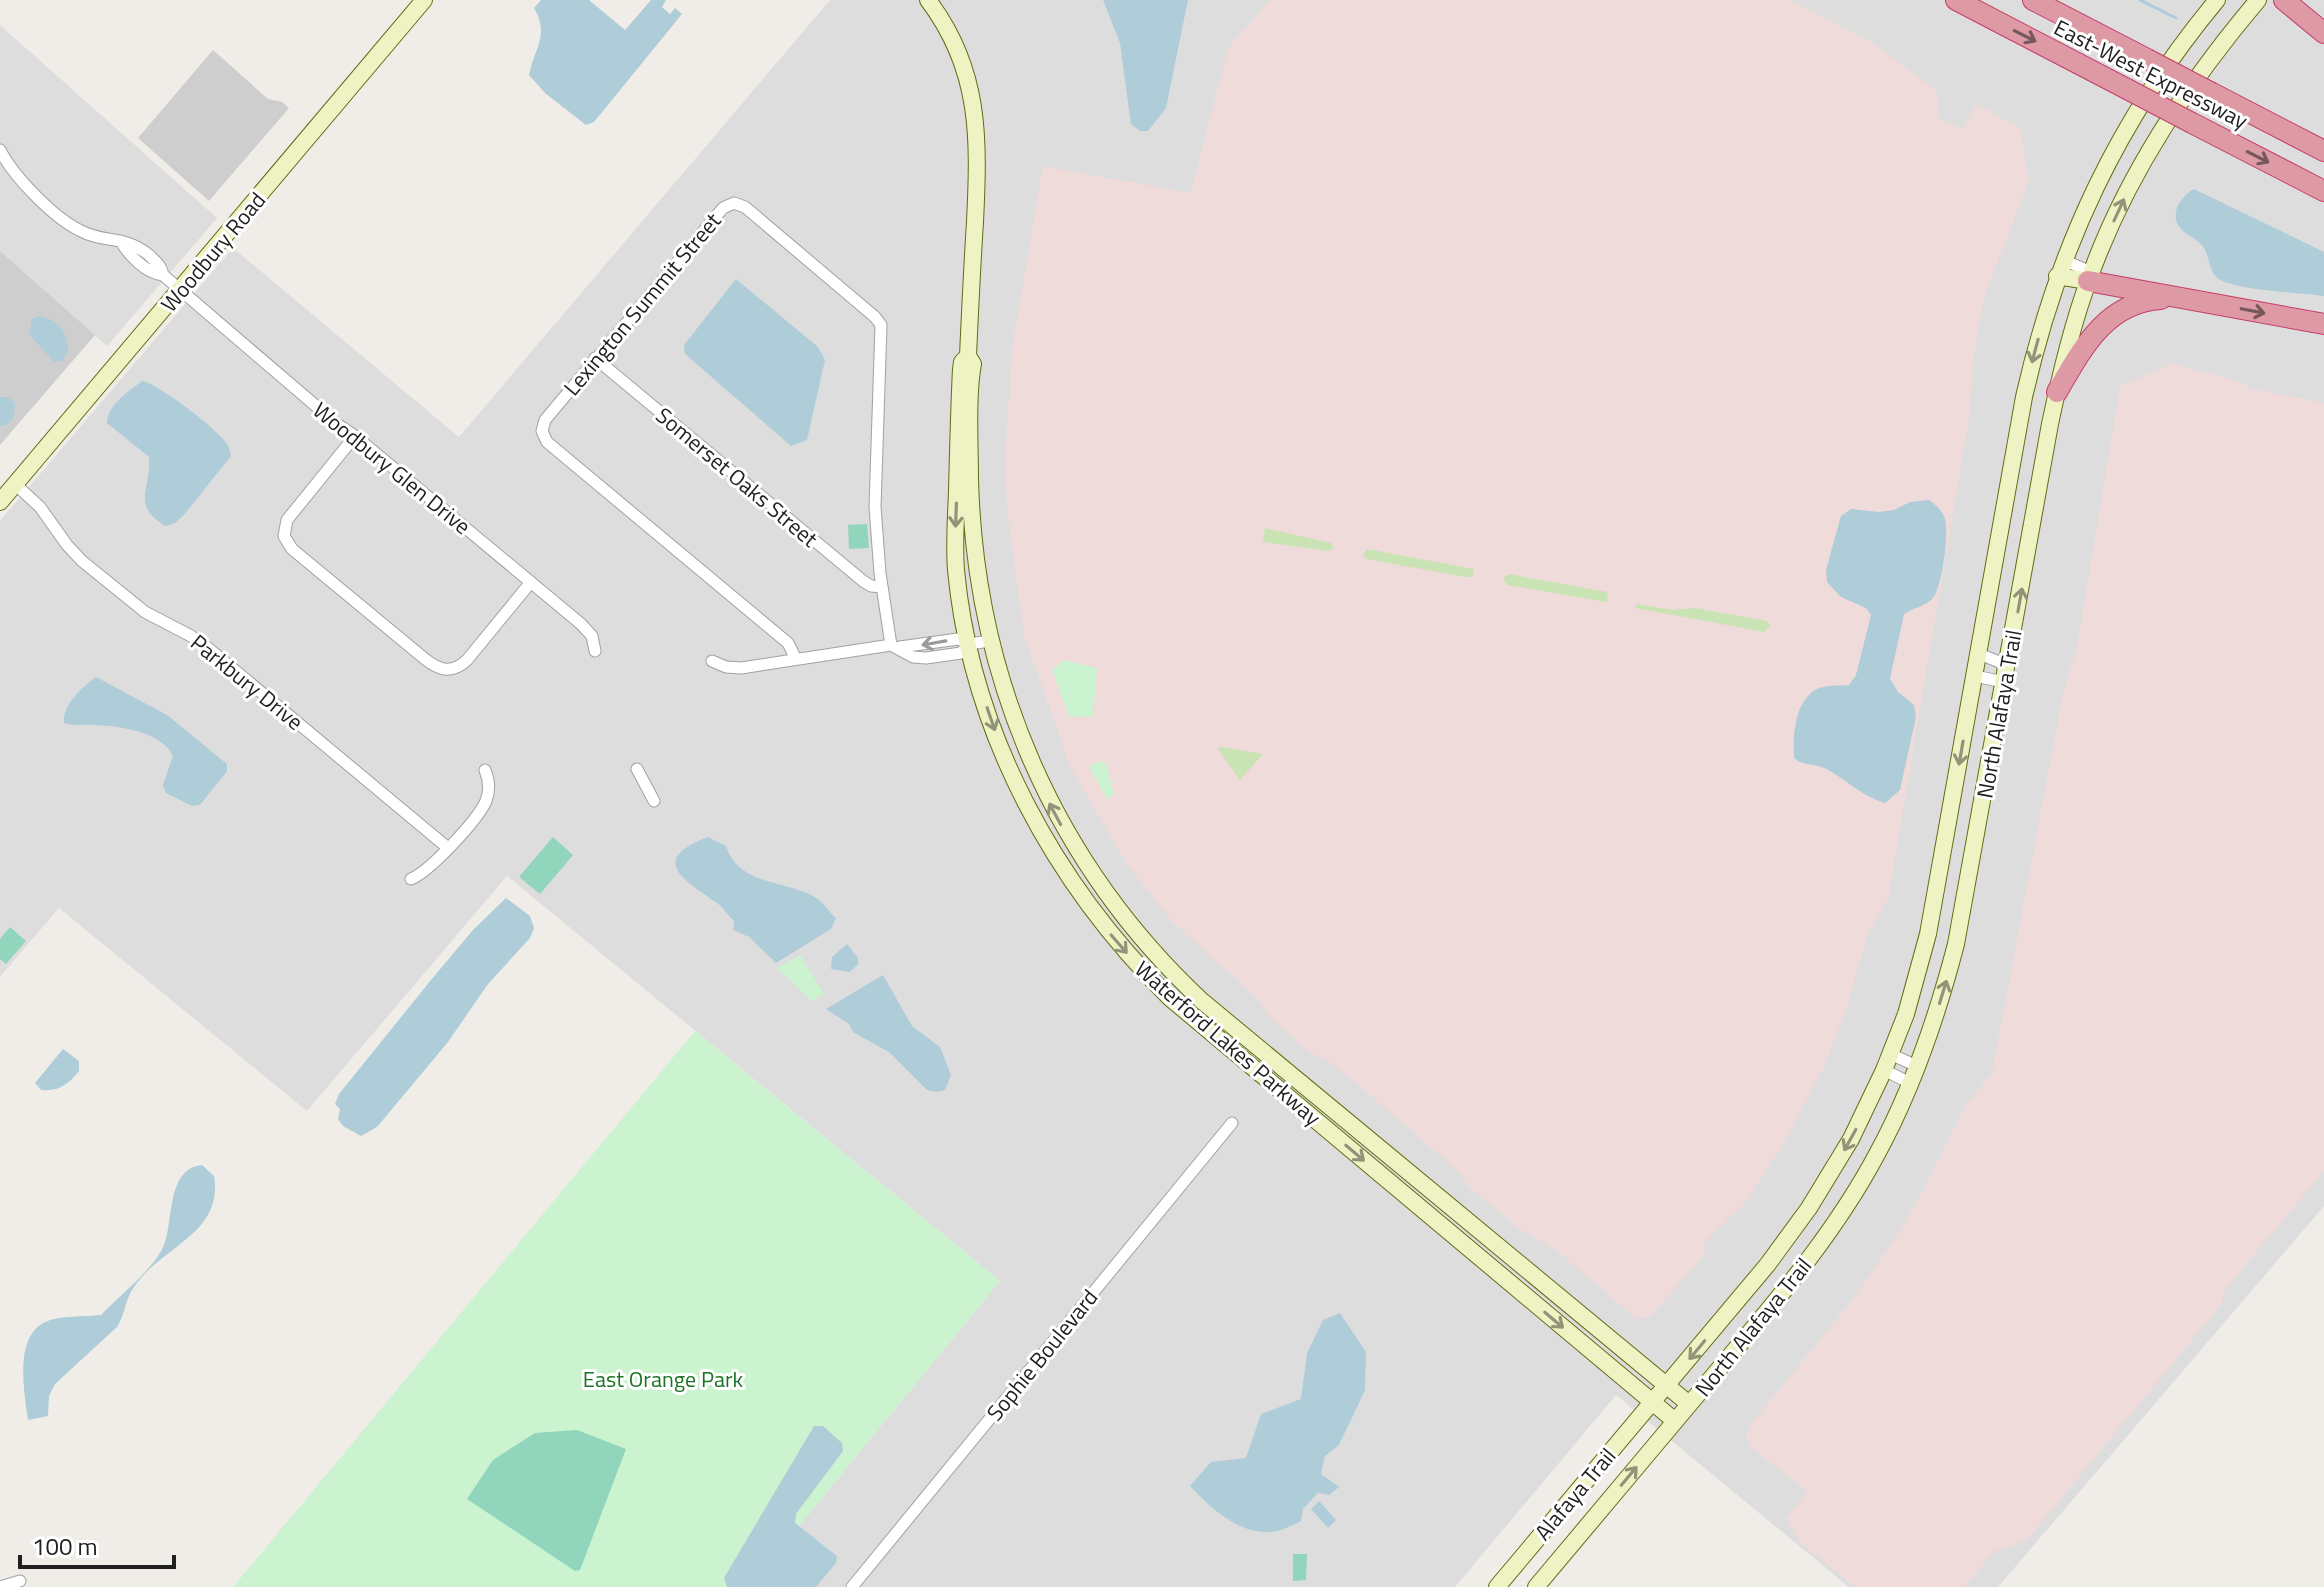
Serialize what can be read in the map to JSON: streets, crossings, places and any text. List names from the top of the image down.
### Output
{
  "streets": {
    "highway": ["East-West Expressway"],
    "street": [
      "Woodbury Road",
      "Lexington Summit Street",
      "Woodbury Glen Drive",
      "Somerset Oaks Street",
      "Parkbury Drive",
      "North Alafaya Trail",
      "Waterford Lakes Parkway",
      "Sophie Boulevard",
      "Alafaya Trail"
    ]
  },
  "crossings": [
    ["Woodbury Road", "Woodbury Glen Drive"],
    ["Woodbury Road", "Parkbury Drive"],
    ["Lexington Summit Street", "Somerset Oaks Street"],
    ["North Alafaya Trail", "Waterford Lakes Parkway"],
    ["North Alafaya Trail", "Alafaya Trail"],
    ["Waterford Lakes Parkway", "Alafaya Trail"]
  ],
  "parks": ["East Orange Park"],
  "scale_bar": "100 m"
}
